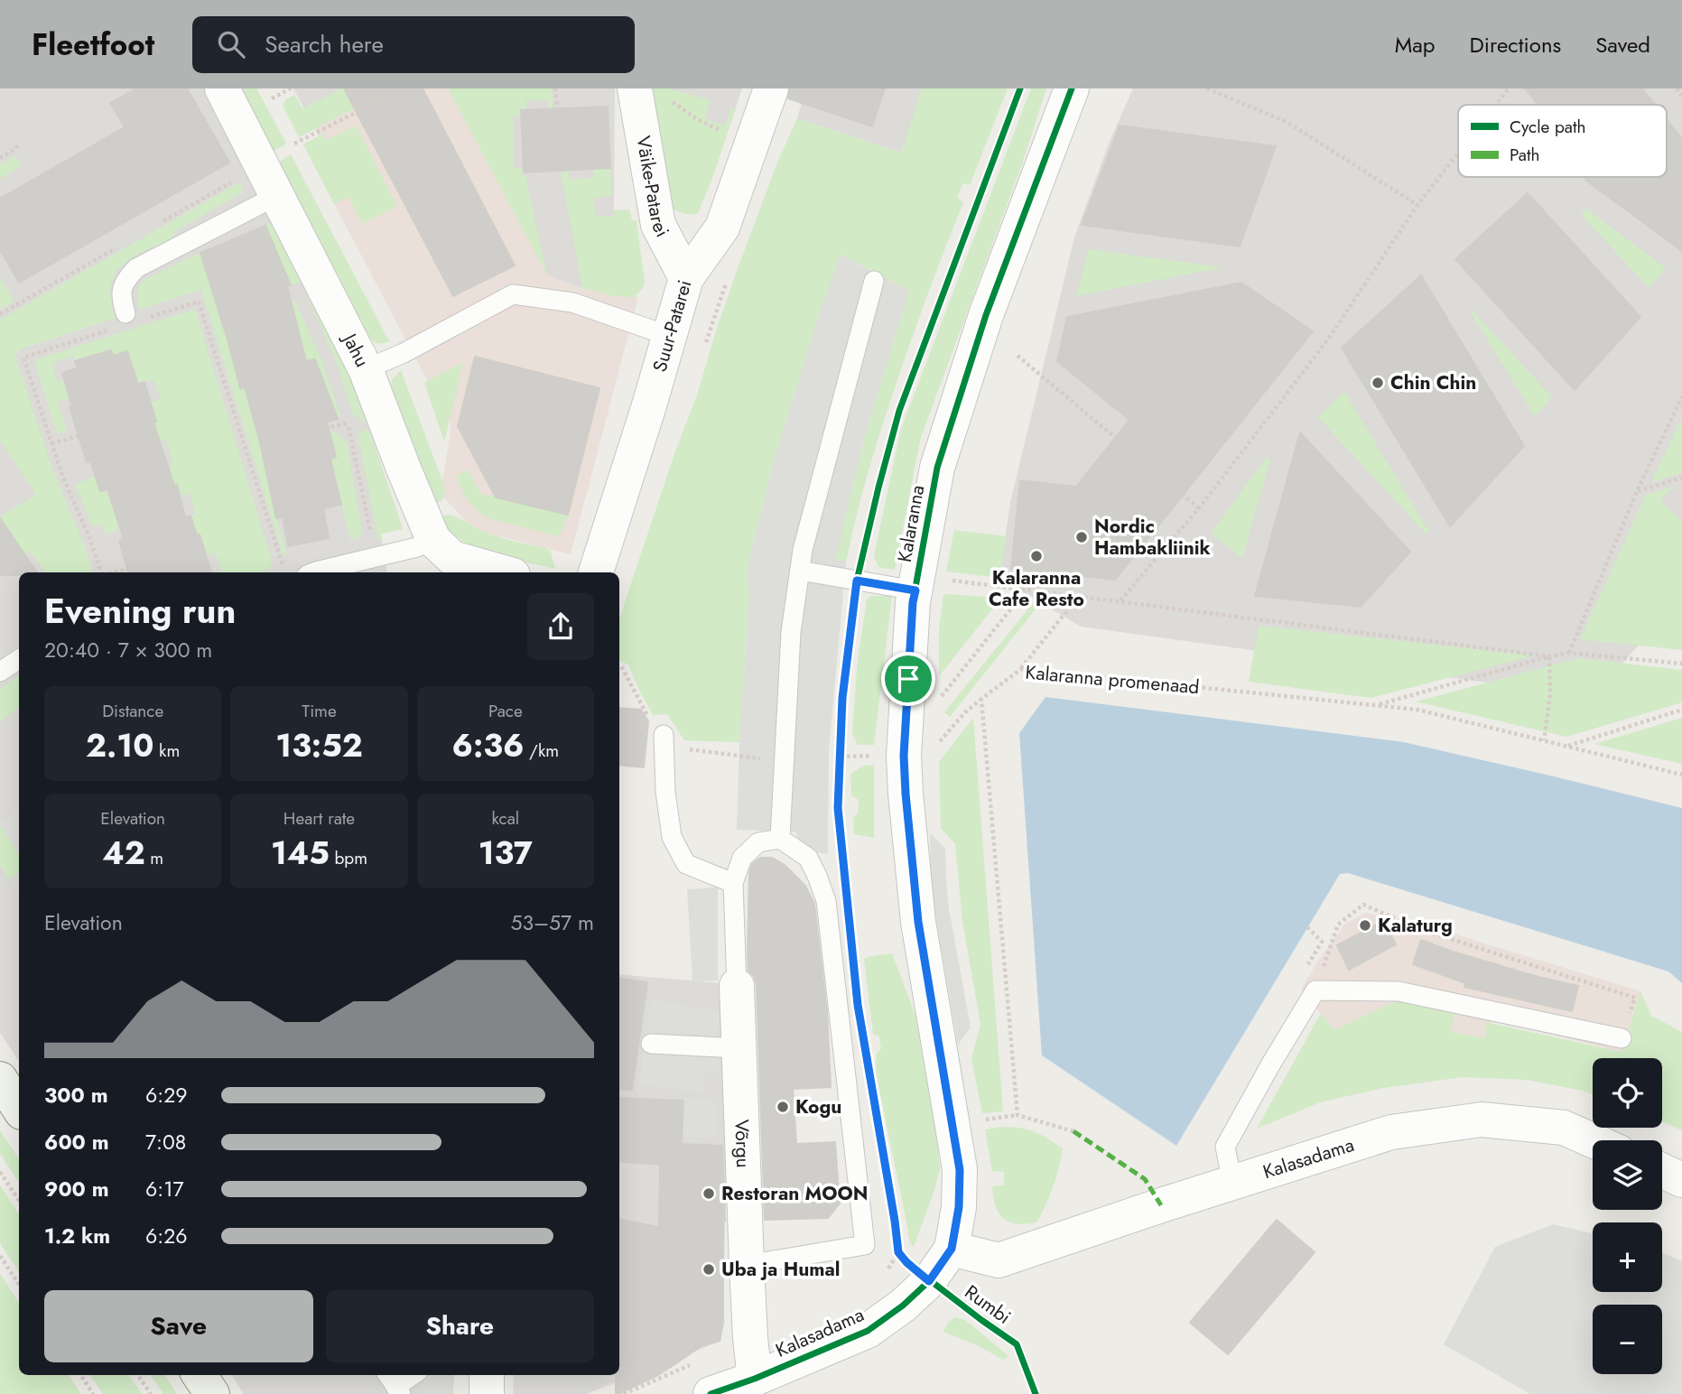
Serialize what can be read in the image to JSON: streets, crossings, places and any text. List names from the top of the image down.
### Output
{
  "streets": {
    "street": [
      "Väike-Patarei",
      "Suur-Patarei",
      "Jahu",
      "Kalaranna",
      "Võrgu",
      "Kalasadama"
    ],
    "path": ["Kalaranna promenaad"],
    "cycle path": ["Rumbi"]
  },
  "crossings": [
    ["Väike-Patarei", "Suur-Patarei"],
    ["Kalaranna", "Kalasadama"],
    ["Võrgu", "Kalasadama"]
  ],
  "places": [
    "Chin Chin",
    "Nordic Hambakliinik",
    "Kalaranna Cafe Resto",
    "Kalaturg",
    "Kogu",
    "Restoran MOON",
    "Uba ja Humal"
  ],
  "legend": ["Cycle path", "Path"],
  "page": {
    "header": "Fleetfoot",
    "search": "Search here",
    "nav": ["Map", "Directions", "Saved"],
    "heading": ["Evening run", "20:40 · 7 × 300 m"],
    "stats": [
      ["Distance", "2.10 km"],
      ["Time", "13:52"],
      ["Pace", "6:36 /km"],
      ["Elevation", "42 m"],
      ["Heart rate", "145 bpm"],
      ["kcal", "137"]
    ],
    "chart": ["Elevation", "53–57 m"],
    "map_buttons": ["+", "−"],
    "list": [
      {
        "name": "300 m",
        "note": "6:29"
      },
      {
        "name": "600 m",
        "note": "7:08"
      },
      {
        "name": "900 m",
        "note": "6:17"
      },
      {
        "name": "1.2 km",
        "note": "6:26"
      }
    ],
    "buttons": ["Save", "Share"]
  }
}
